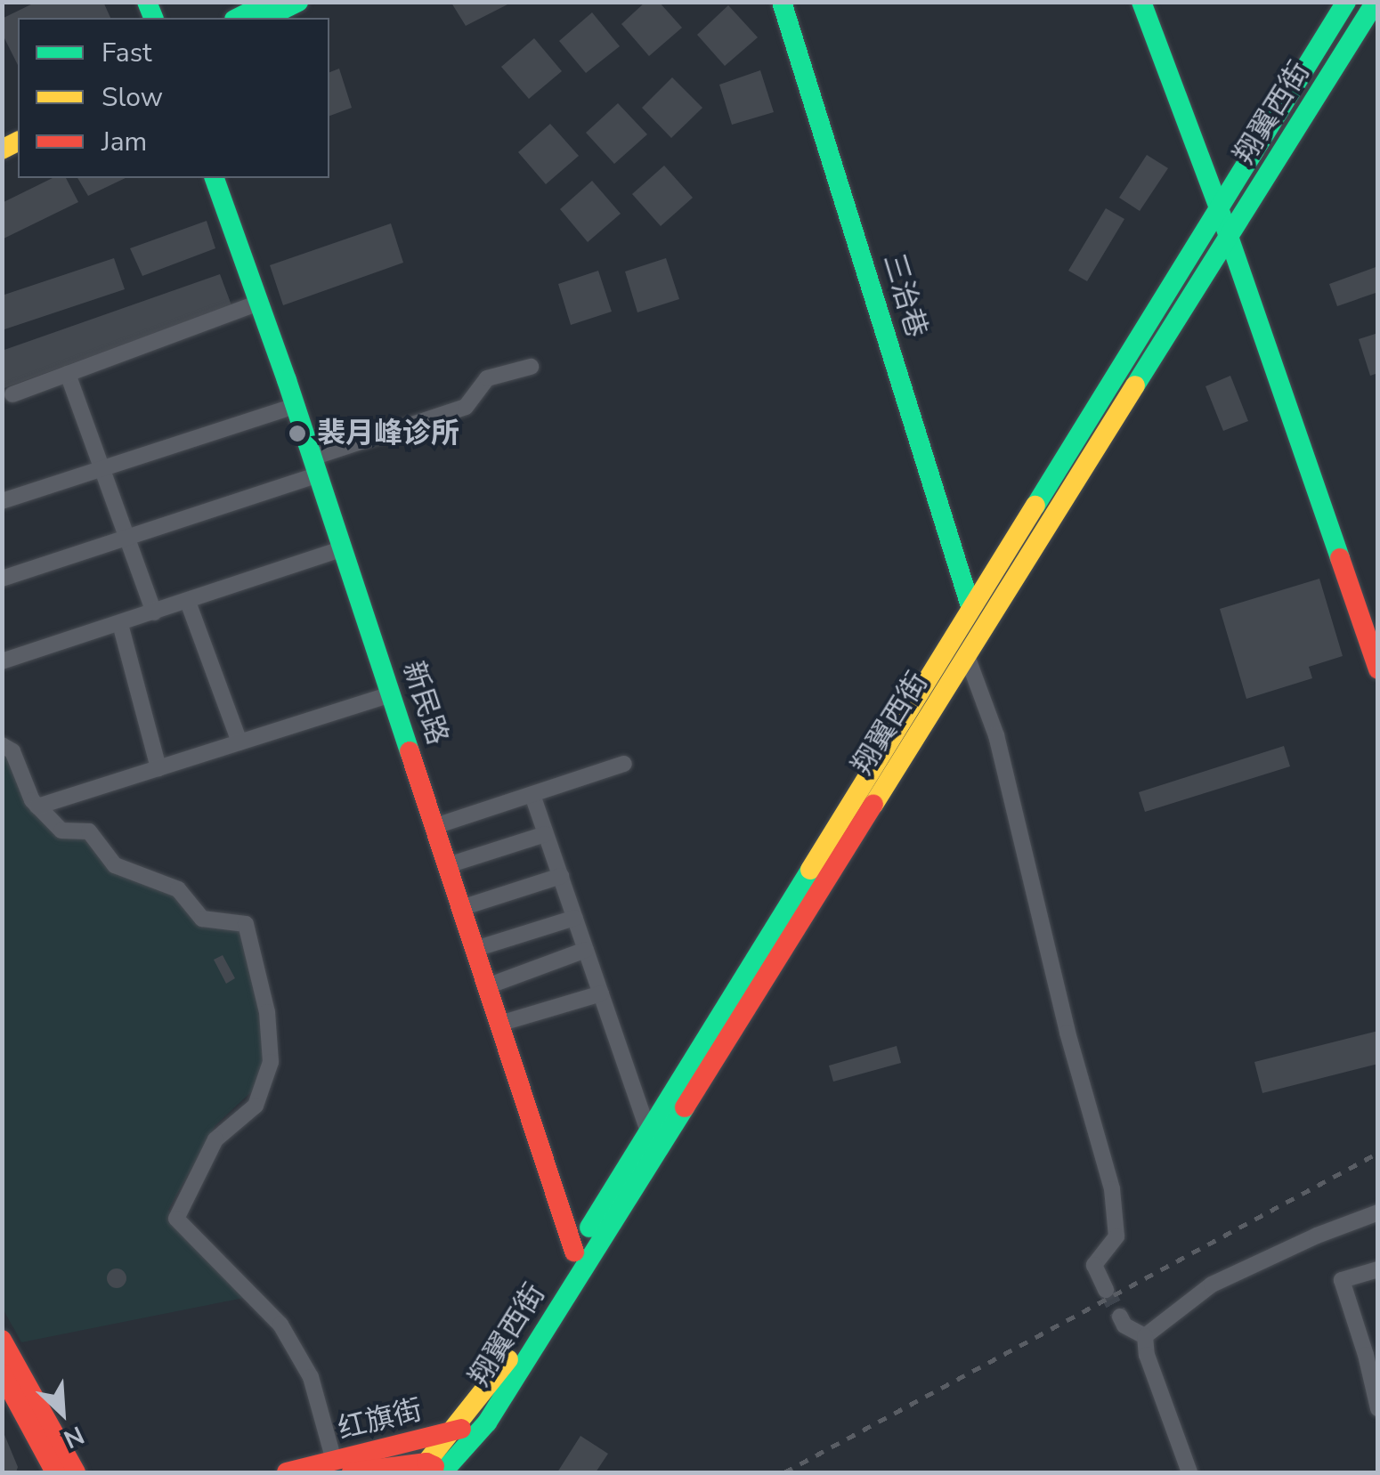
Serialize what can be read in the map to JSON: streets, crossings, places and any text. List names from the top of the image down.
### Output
{
  "streets": {
    "main road": [
      "翔翼西街",
      "三治巷",
      "新民路",
      "红旗街"
    ]
  },
  "crossings": [
    ["翔翼西街", "三治巷"],
    ["翔翼西街", "新民路"],
    ["翔翼西街", "红旗街"]
  ],
  "places": ["裴月峰诊所"],
  "legend": ["Fast", "Slow", "Jam"],
  "north": "bottom right"
}
